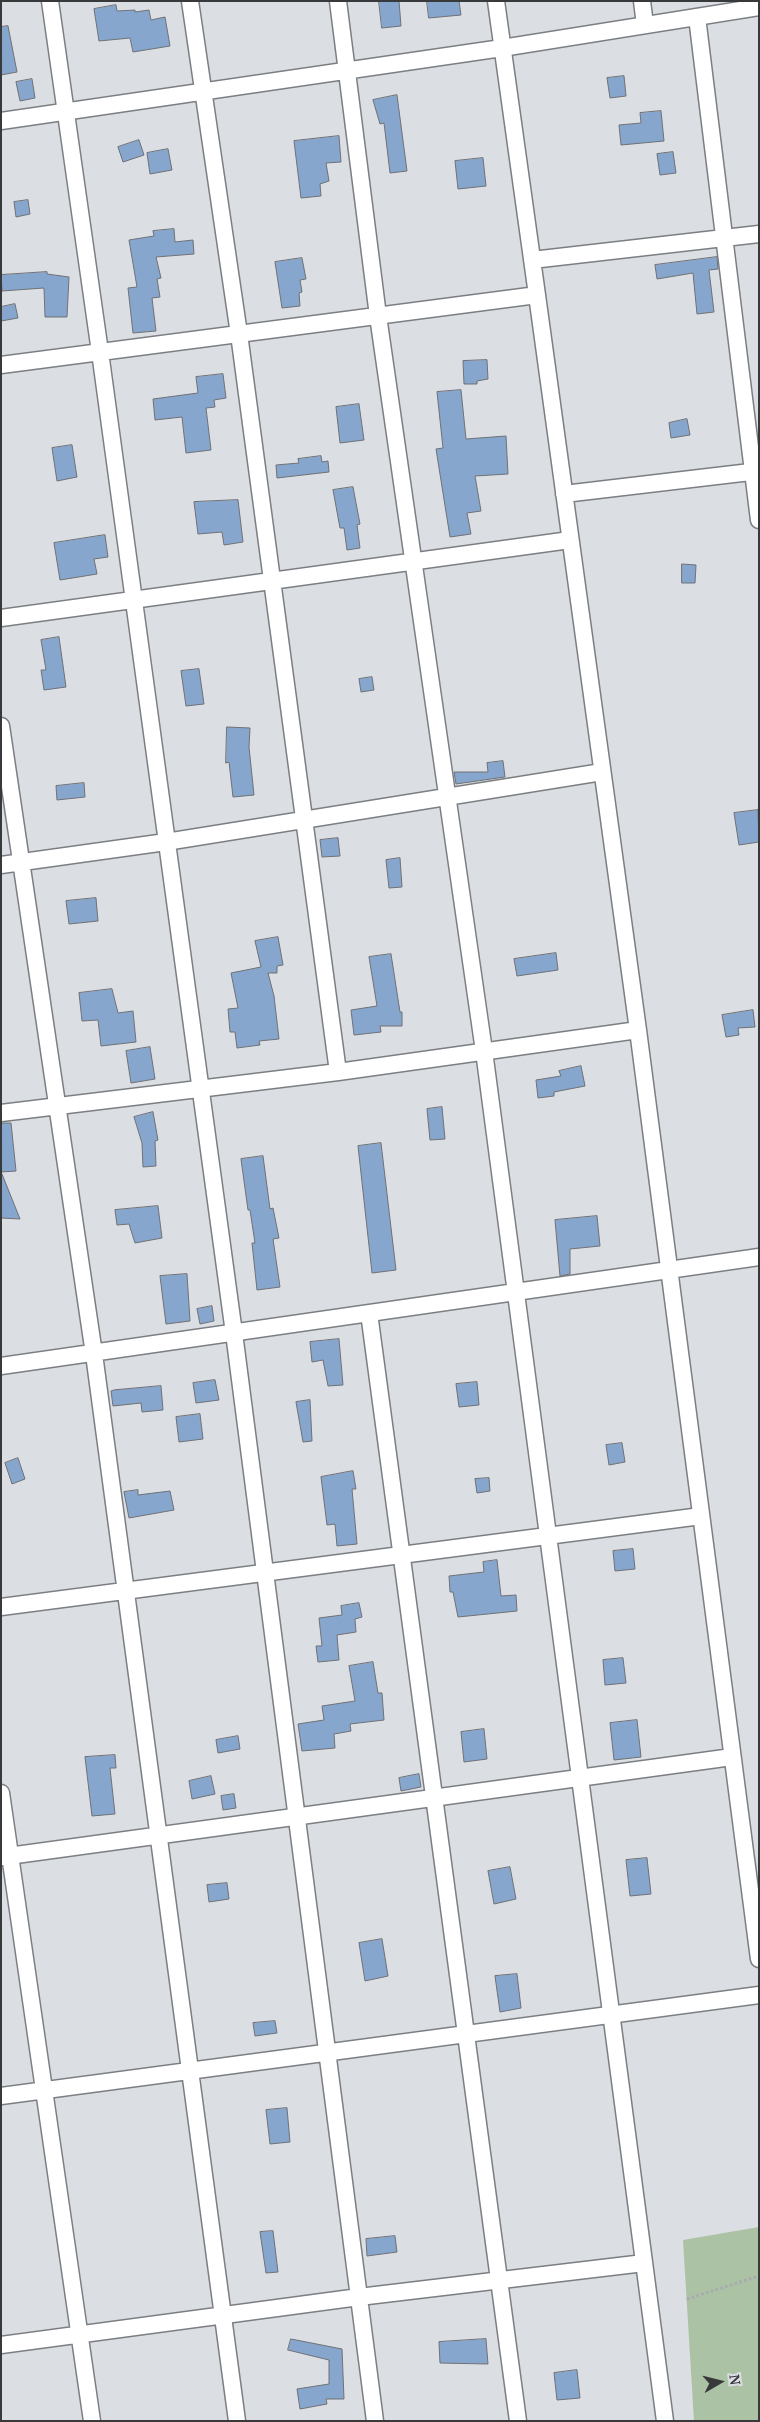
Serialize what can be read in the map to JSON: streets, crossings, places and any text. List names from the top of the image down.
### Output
{
  "north": "right"
}
